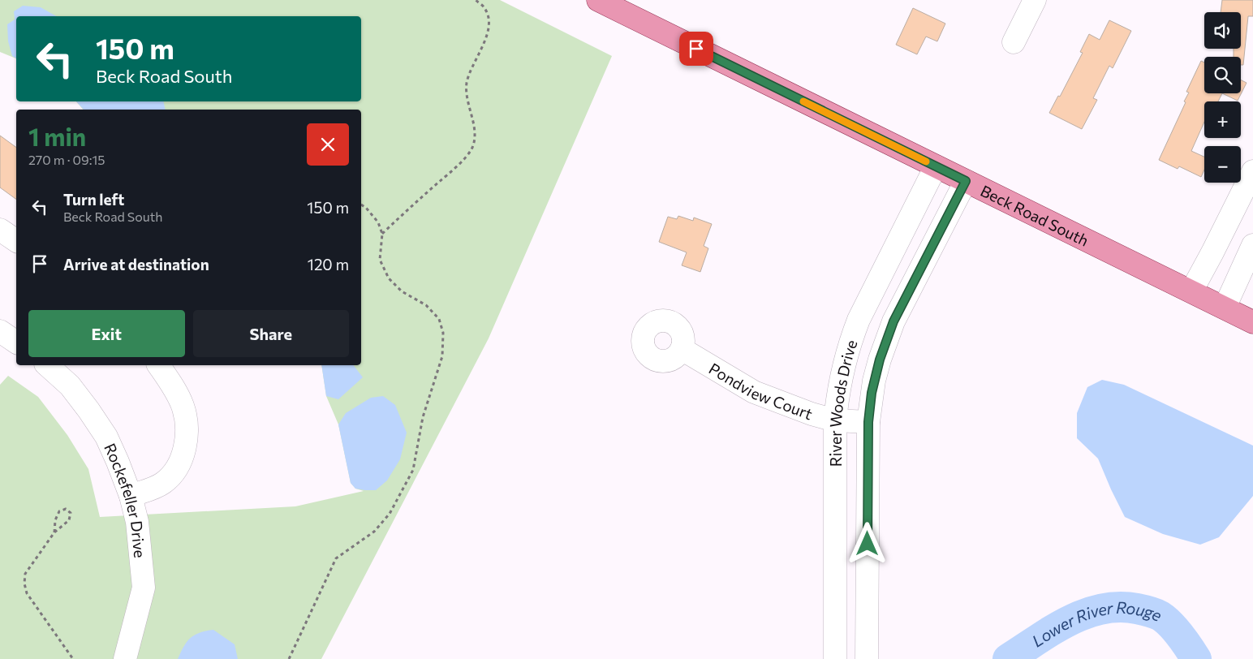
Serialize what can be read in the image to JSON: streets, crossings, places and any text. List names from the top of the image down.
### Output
{
  "streets": {
    "main road": ["Beck Road South"],
    "street": ["Pondview Court", "River Woods Drive", "Rockefeller Drive"]
  },
  "crossings": [
    ["Beck Road South", "River Woods Drive"],
    ["Pondview Court", "River Woods Drive"]
  ],
  "water": ["Lower River Rouge"],
  "page": {
    "map_buttons": ["+", "−"],
    "turn": ["150 m", "Beck Road South"],
    "heading": ["1 min", "270 m · 09:15"],
    "list": [
      {
        "name": "Turn left",
        "note": "Beck Road South",
        "value": "150 m"
      },
      {
        "name": "Arrive at destination",
        "value": "120 m"
      }
    ],
    "buttons": ["Exit", "Share"]
  }
}
